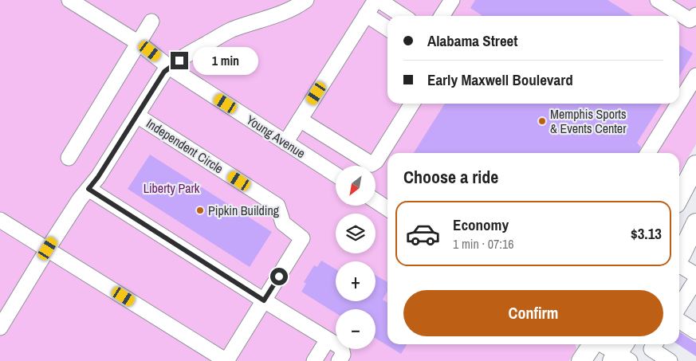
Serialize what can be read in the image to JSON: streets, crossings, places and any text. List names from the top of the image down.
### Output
{
  "streets": {
    "street": ["Young Avenue", "Independent Circle"]
  },
  "parks": ["Liberty Park"],
  "places": ["Memphis Sports & Events Center", "Pipkin Building"],
  "north": "bottom left",
  "page": {
    "banner": ["Alabama Street", "Early Maxwell Boulevard"],
    "bubble": "1 min",
    "heading": "Choose a ride",
    "map_buttons": ["+", "−"],
    "list": [
      {
        "name": "Economy",
        "note": "1 min · 07:16",
        "value": "$3.13"
      }
    ],
    "buttons": "Confirm"
  }
}
